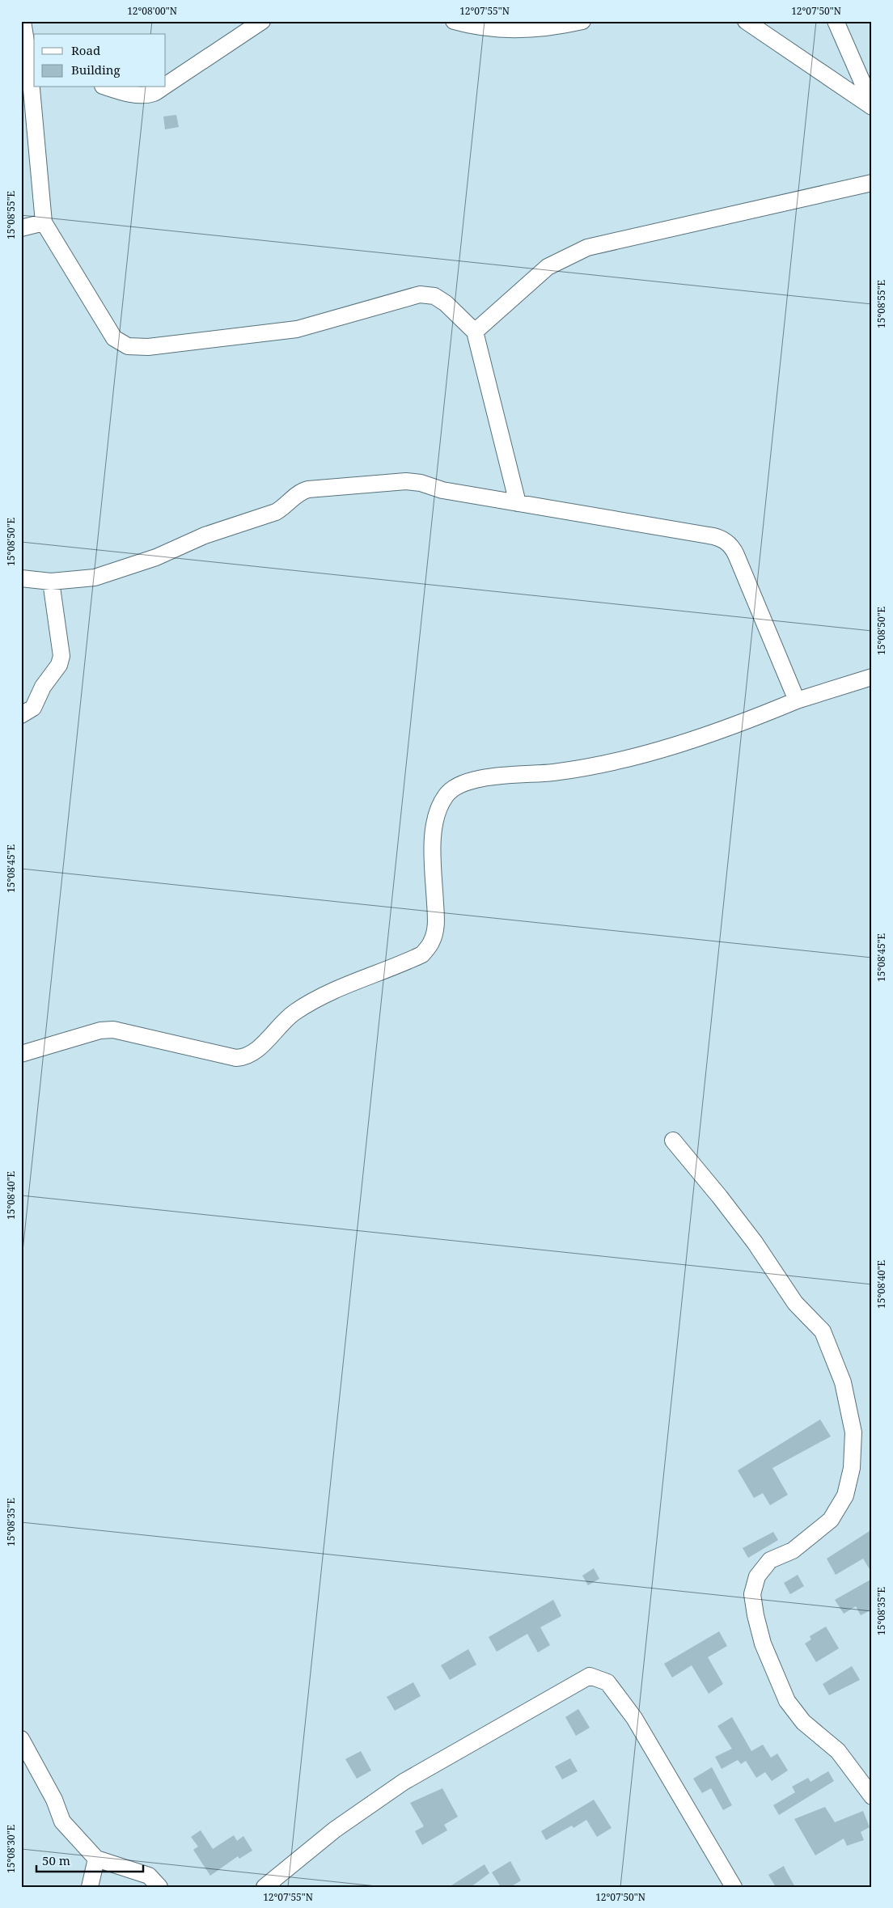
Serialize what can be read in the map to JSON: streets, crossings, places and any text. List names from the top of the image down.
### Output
{
  "legend": ["Road", "Building"],
  "scale_bar": "50 m",
  "coordinates": [
    "12°08'00\"N",
    "12°07'55\"N",
    "12°07'50\"N",
    "15°08'55\"E",
    "15°08'50\"E",
    "15°08'45\"E",
    "15°08'40\"E",
    "15°08'35\"E",
    "15°08'30\"E"
  ]
}
